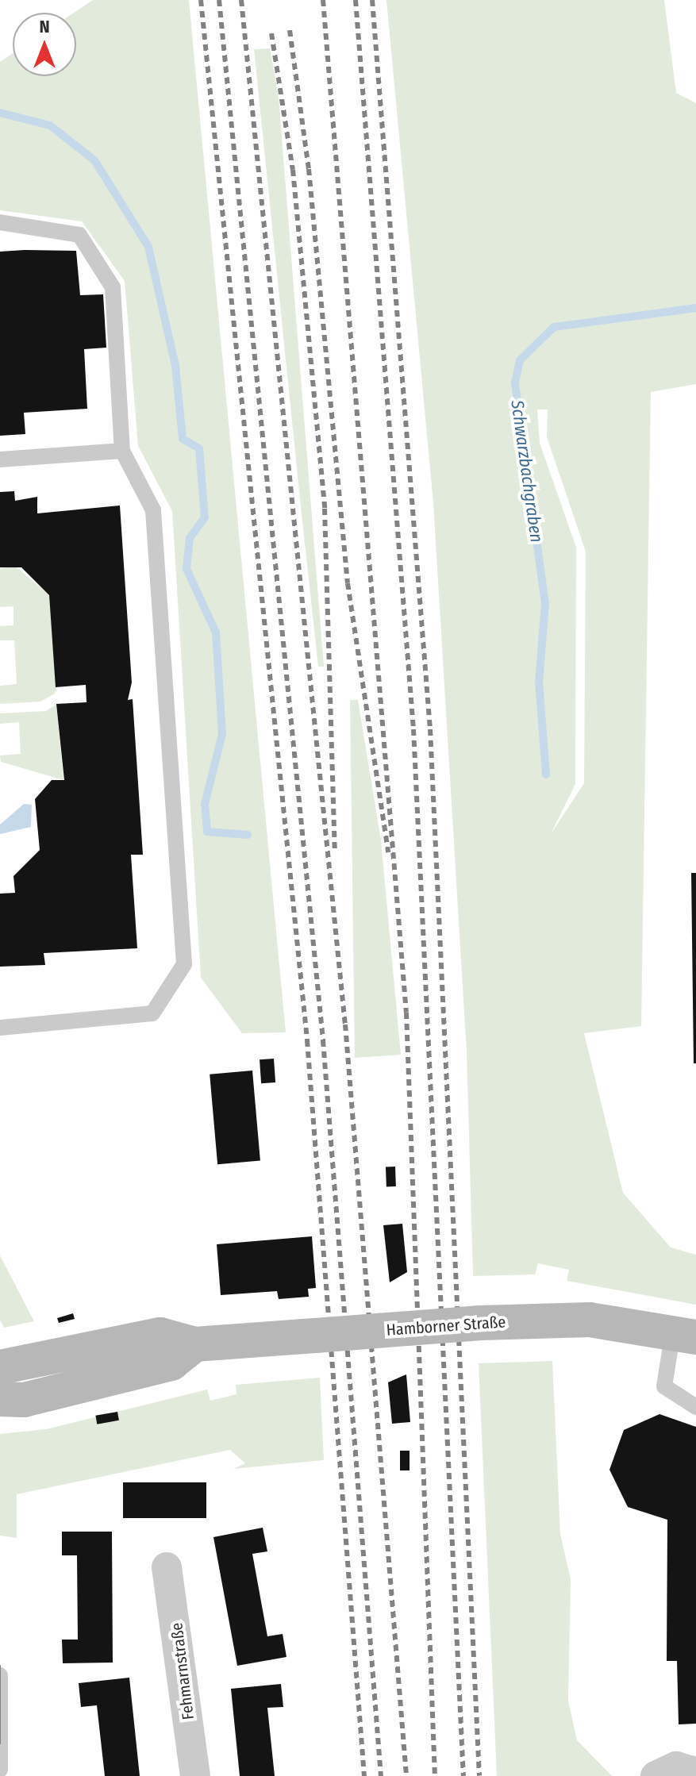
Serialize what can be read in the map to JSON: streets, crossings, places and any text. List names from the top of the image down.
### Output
{
  "streets": {
    "main road": ["Hamborner Straße"],
    "street": ["Fehmarnstraße"]
  },
  "water": ["Schwarzbachgraben"],
  "north": "top"
}
